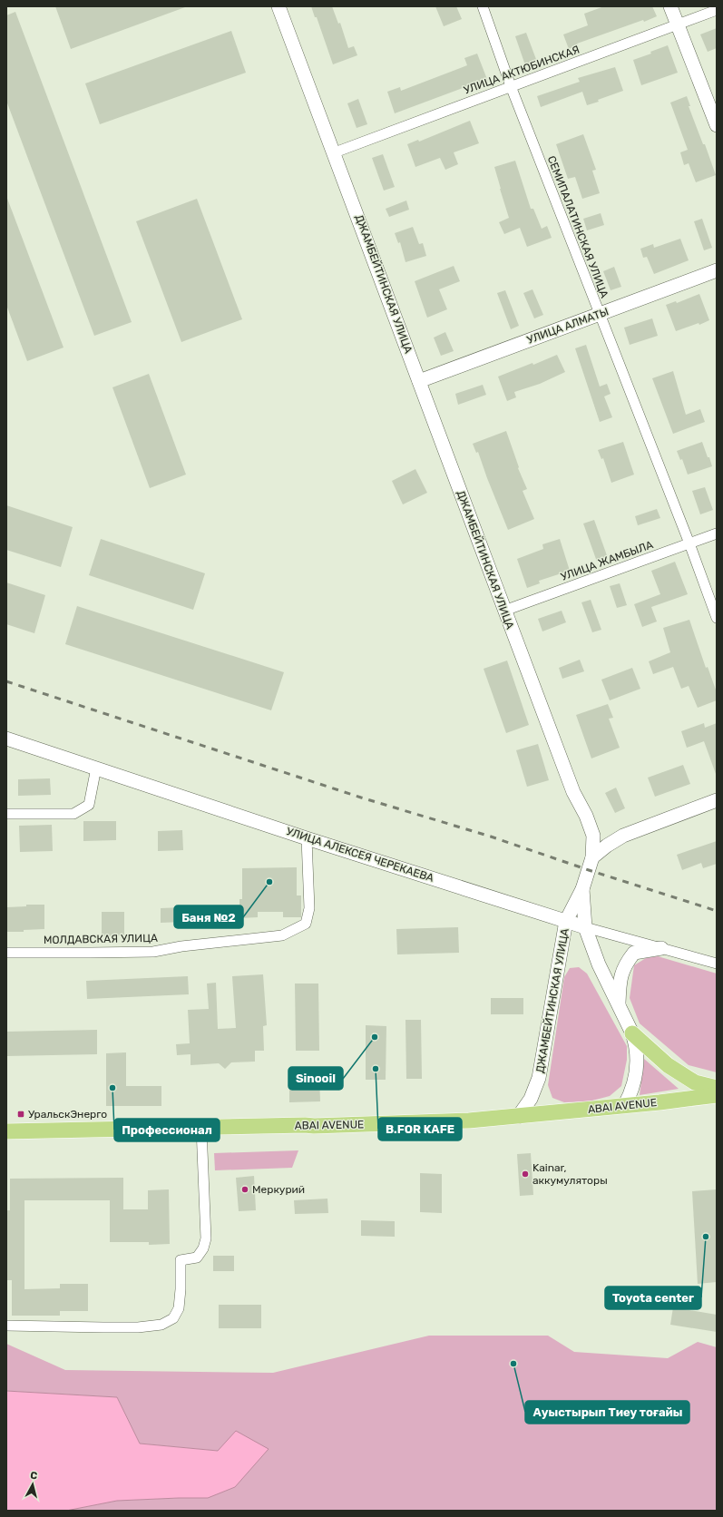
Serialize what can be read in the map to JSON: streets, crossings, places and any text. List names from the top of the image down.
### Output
{
  "streets": {
    "main road": ["ABAI AVENUE"],
    "street": [
      "УЛИЦА АКТЮБИНСКАЯ",
      "СЕМИПАЛАТИНСКАЯ УЛИЦА",
      "ДЖАМБЕЙТИНСКАЯ УЛИЦА",
      "УЛИЦА АЛМАТЫ",
      "УЛИЦА ЖАМБЫЛА",
      "УЛИЦА АЛЕКСЕЯ ЧЕРЕКАЕВА",
      "МОЛДАВСКАЯ УЛИЦА"
    ]
  },
  "crossings": [
    ["УЛИЦА АКТЮБИНСКАЯ", "СЕМИПАЛАТИНСКАЯ УЛИЦА"],
    ["УЛИЦА АКТЮБИНСКАЯ", "ДЖАМБЕЙТИНСКАЯ УЛИЦА"],
    ["СЕМИПАЛАТИНСКАЯ УЛИЦА", "УЛИЦА АЛМАТЫ"],
    ["СЕМИПАЛАТИНСКАЯ УЛИЦА", "УЛИЦА ЖАМБЫЛА"],
    ["ДЖАМБЕЙТИНСКАЯ УЛИЦА", "УЛИЦА АЛМАТЫ"],
    ["ДЖАМБЕЙТИНСКАЯ УЛИЦА", "УЛИЦА ЖАМБЫЛА"],
    ["ДЖАМБЕЙТИНСКАЯ УЛИЦА", "УЛИЦА АЛЕКСЕЯ ЧЕРЕКАЕВА"],
    ["ДЖАМБЕЙТИНСКАЯ УЛИЦА", "ABAI AVENUE"],
    ["УЛИЦА АЛЕКСЕЯ ЧЕРЕКАЕВА", "МОЛДАВСКАЯ УЛИЦА"]
  ],
  "places": {
    "other": [
      "Баня №2",
      "Sinooil",
      "B.FOR KAFE",
      "Профессионал",
      "Kainar, аккумуляторы",
      "Меркурий",
      "Toyota center",
      "Ауыстырып Тиеу тоғайы"
    ],
    "transit": ["УральскЭнерго"]
  },
  "north": "top"
}
